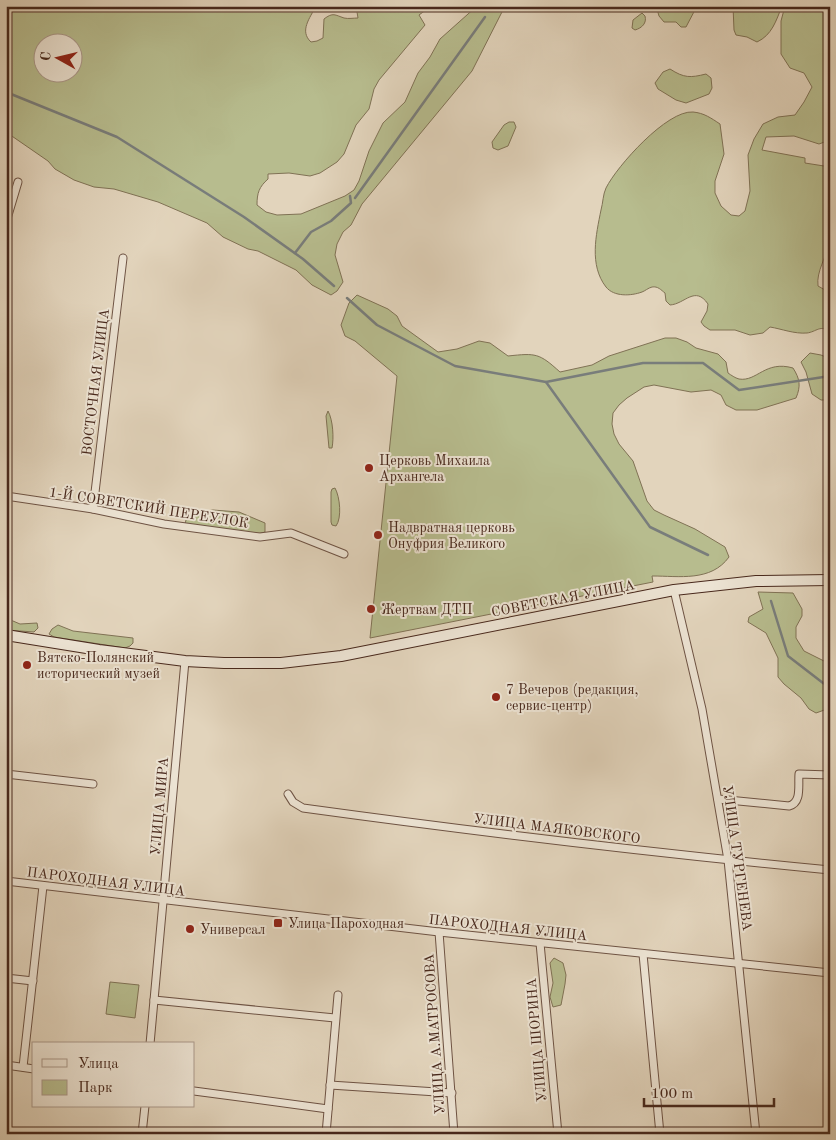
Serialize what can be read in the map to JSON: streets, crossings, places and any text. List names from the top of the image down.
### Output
{
  "streets": {
    "street": [
      "ВОСТОЧНАЯ УЛИЦА",
      "1-Й СОВЕТСКИЙ ПЕРЕУЛОК",
      "СОВЕТСКАЯ УЛИЦА",
      "УЛИЦА МИРА",
      "УЛИЦА МАЯКОВСКОГО",
      "УЛИЦА ТУРГЕНЕВА",
      "ПАРОХОДНАЯ УЛИЦА",
      "УЛИЦА А.МАТРОСОВА",
      "УЛИЦА ШОРИНА"
    ]
  },
  "crossings": [
    ["ВОСТОЧНАЯ УЛИЦА", "1-Й СОВЕТСКИЙ ПЕРЕУЛОК"],
    ["СОВЕТСКАЯ УЛИЦА", "УЛИЦА МИРА"],
    ["СОВЕТСКАЯ УЛИЦА", "УЛИЦА ТУРГЕНЕВА"],
    ["УЛИЦА МИРА", "ПАРОХОДНАЯ УЛИЦА"],
    ["УЛИЦА МАЯКОВСКОГО", "УЛИЦА ТУРГЕНЕВА"],
    ["УЛИЦА ТУРГЕНЕВА", "ПАРОХОДНАЯ УЛИЦА"],
    ["ПАРОХОДНАЯ УЛИЦА", "УЛИЦА А.МАТРОСОВА"],
    ["ПАРОХОДНАЯ УЛИЦА", "УЛИЦА ШОРИНА"]
  ],
  "places": {
    "other": [
      "Церковь Михаила Архангела",
      "Надвратная церковь Онуфрия Великого",
      "Жертвам ДТП",
      "Вятско-Полянский исторический музей",
      "7 Вечеров (редакция, сервис-центр)",
      "Универсал"
    ],
    "transit": ["Улица Пароходная"]
  },
  "legend": ["Улица", "Парк"],
  "scale_bar": "100 m",
  "north": "left"
}
